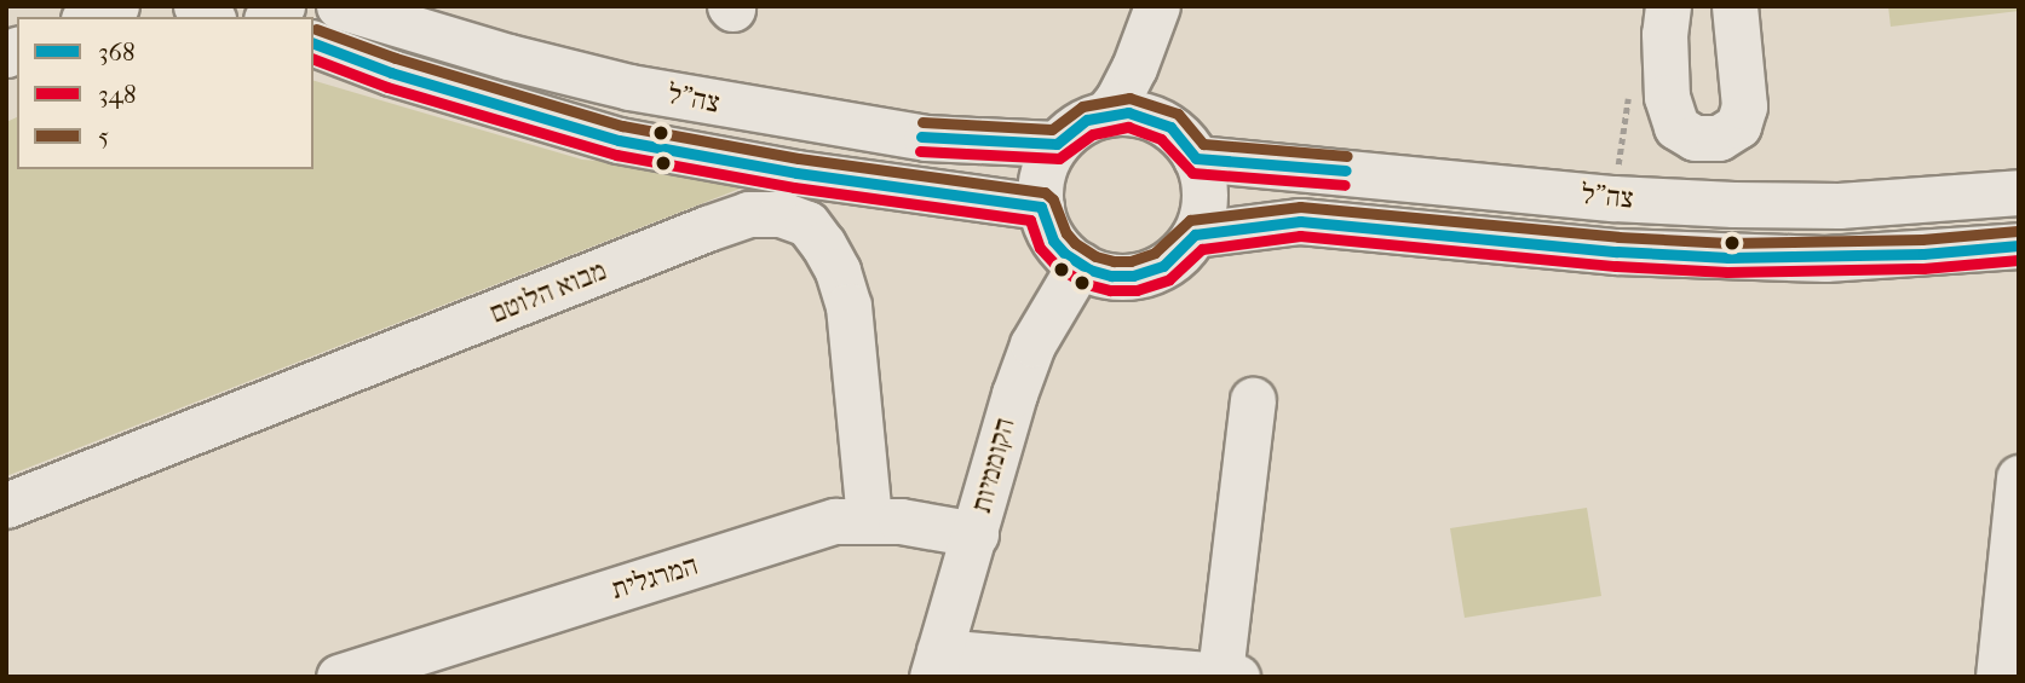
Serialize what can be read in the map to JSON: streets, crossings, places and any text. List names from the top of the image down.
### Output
{
  "streets": {
    "street": [
      "צה\"ל",
      "מבוא הלוטם",
      "הקוממיות",
      "המרגלית"
    ]
  },
  "crossings": [
    ["צה\"ל", "הקוממיות"],
    ["מבוא הלוטם", "המרגלית"],
    ["הקוממיות", "המרגלית"]
  ],
  "lines": ["transit line 5", "transit line 368", "transit line 348"],
  "legend": ["368", "348", "5"]
}
